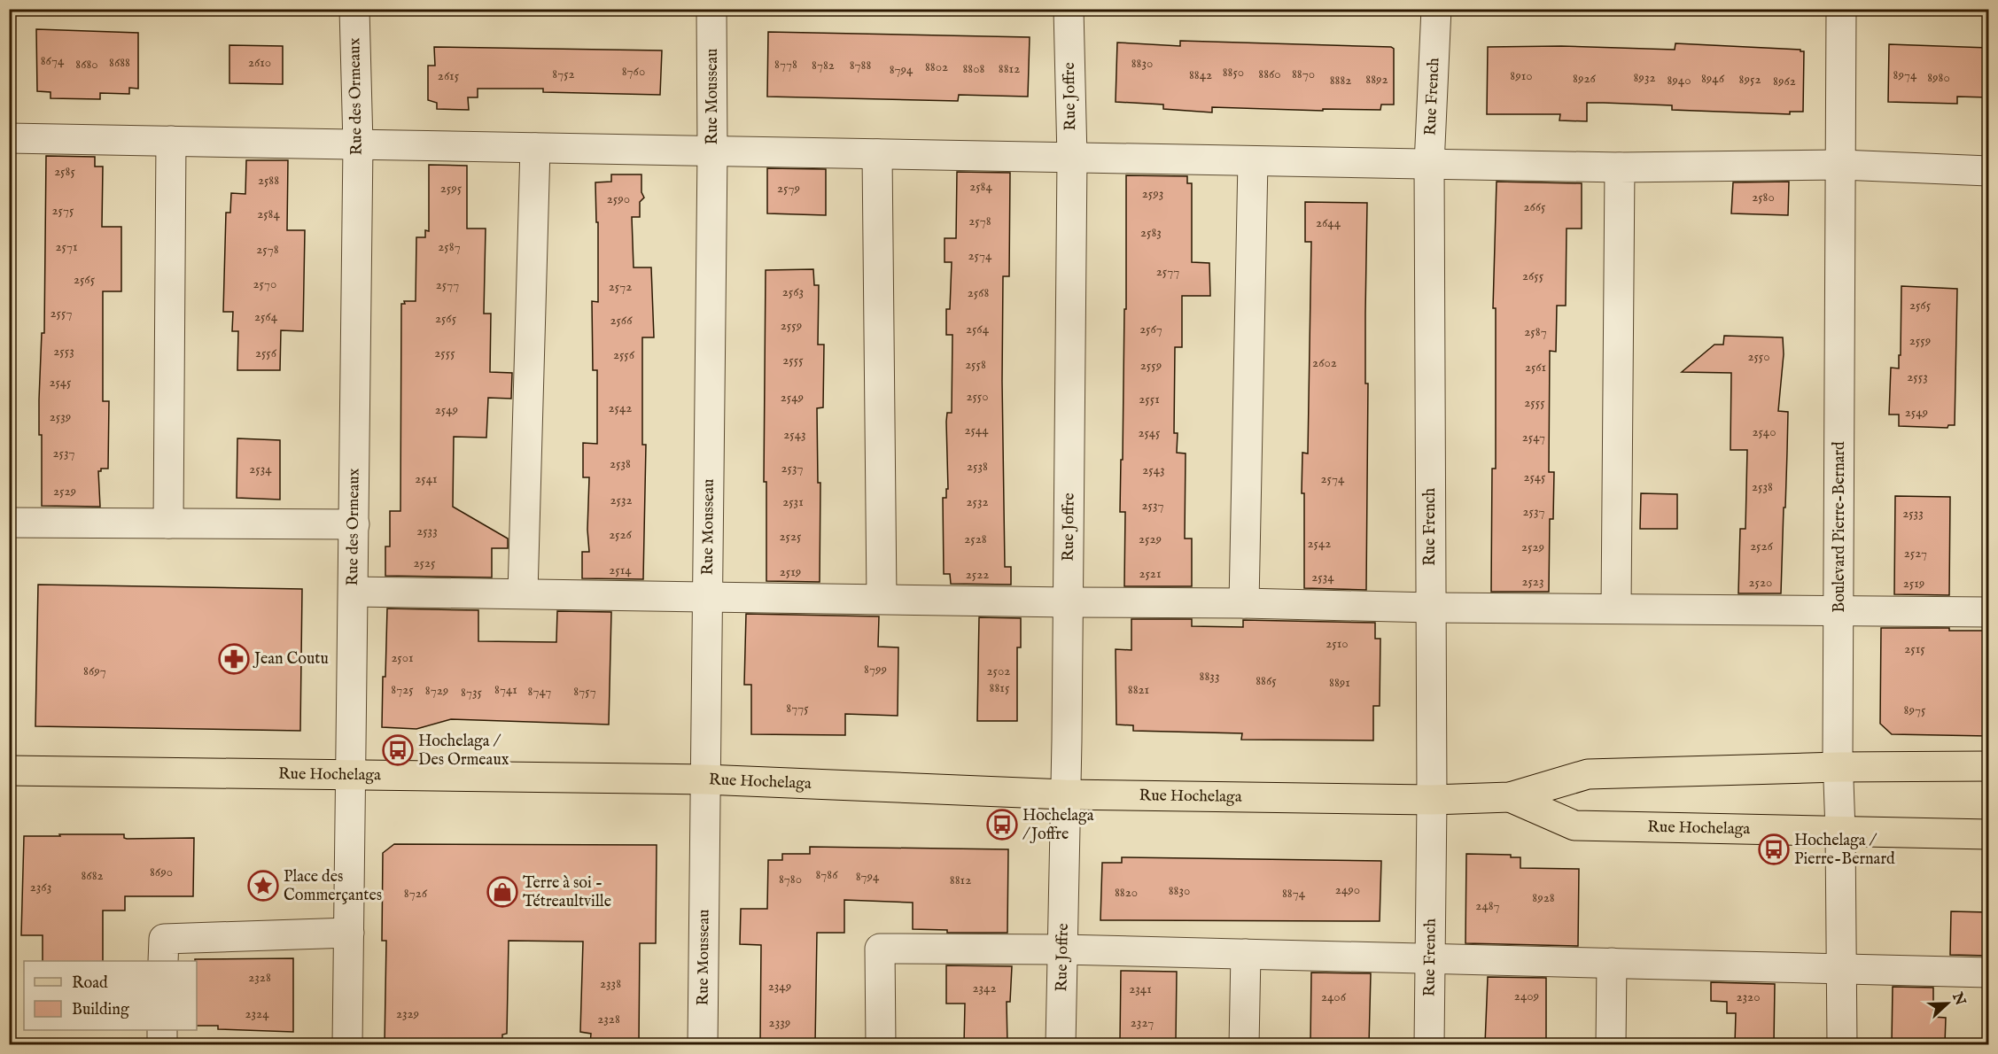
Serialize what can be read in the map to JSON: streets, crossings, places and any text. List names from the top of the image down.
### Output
{
  "streets": {
    "main road": ["Rue Hochelaga"],
    "street": [
      "Rue des Ormeaux",
      "Rue Mousseau",
      "Rue Joffre",
      "Rue French",
      "Boulevard Pierre-Bernard"
    ]
  },
  "crossings": [
    ["Rue des Ormeaux", "Rue Hochelaga"],
    ["Rue Mousseau", "Rue Hochelaga"],
    ["Rue Joffre", "Rue Hochelaga"],
    ["Rue French", "Rue Hochelaga"],
    ["Boulevard Pierre-Bernard", "Rue Hochelaga"]
  ],
  "places": {
    "pharmacy": ["Jean Coutu"],
    "bus stop": ["Hochelaga / Des Ormeaux", "Hochelaga / Joffre", "Hochelaga / Pierre-Bernard"],
    "place": ["Place des Commerçantes"],
    "shop": ["Terre à soi - Tétreaultville"]
  },
  "house_numbers": [
    "8674",
    "8688",
    "2610",
    "8830",
    "8680",
    "8778",
    "8782",
    "8788",
    "8802",
    "8808",
    "8812",
    "8794",
    "8760",
    "8850",
    "8752",
    "8860",
    "8870",
    "8842",
    "8974",
    "2615",
    "8910",
    "8932",
    "8980",
    "8926",
    "8946",
    "8892",
    "8952",
    "8882",
    "8940",
    "8962",
    "2585",
    "2588",
    "2584",
    "2595",
    "2579",
    "2593",
    "2580",
    "2590",
    "2665",
    "2575",
    "2584",
    "2578",
    "2644",
    "2583",
    "2571",
    "2587",
    "2578",
    "2574",
    "2577",
    "2655",
    "2565",
    "2570",
    "2577",
    "2572",
    "2563",
    "2568",
    "2565",
    "2557",
    "2564",
    "2565",
    "2566",
    "2559",
    "2564",
    "2567",
    "2587",
    "2559",
    "2553",
    "2556",
    "2555",
    "2556",
    "2550",
    "2555",
    "2602",
    "2558",
    "2559",
    "2561",
    "2553",
    "2545",
    "2550",
    "2549",
    "2551",
    "2555",
    "2542",
    "2549",
    "2549",
    "2539",
    "2544",
    "2540",
    "2545",
    "2543",
    "2547",
    "2537",
    "2538",
    "2538",
    "2537",
    "2534",
    "2543",
    "2545",
    "2541",
    "2574",
    "2538",
    "2529",
    "2532",
    "2531",
    "2532",
    "2537",
    "2537",
    "2533",
    "2533",
    "2526",
    "2525",
    "2528",
    "2529",
    "2542",
    "2526",
    "2529",
    "2527",
    "2525",
    "2514",
    "2519",
    "2521",
    "2522",
    "2534",
    "2523",
    "2520",
    "2519",
    "2510",
    "2515",
    "2501",
    "8799",
    "8697",
    "2502",
    "8833",
    "8865",
    "8891",
    "8815",
    "8725",
    "8741",
    "8821",
    "8729",
    "8747",
    "8757",
    "8735",
    "8775",
    "8975",
    "8690",
    "8786",
    "8682",
    "8794",
    "8780",
    "8812",
    "2363",
    "2490",
    "8830",
    "8820",
    "8726",
    "8874",
    "8928",
    "2487",
    "2328",
    "2338",
    "2349",
    "2342",
    "2341",
    "2409",
    "2406",
    "2320",
    "2324",
    "2329",
    "2328",
    "2339",
    "2327"
  ],
  "legend": ["Road", "Building"],
  "north": "right"
}
